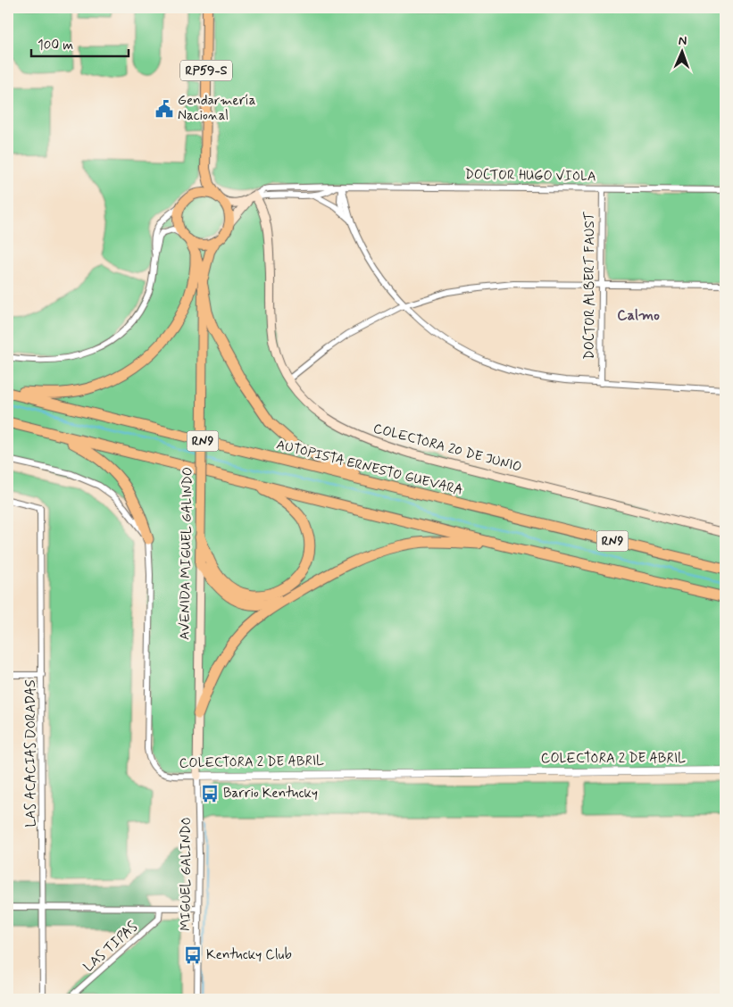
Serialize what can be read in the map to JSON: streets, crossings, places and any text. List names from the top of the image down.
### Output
{
  "streets": {
    "highway": ["RN9", "AUTOPISTA ERNESTO GUEVARA"],
    "main road": [
      "RP59-S",
      "DOCTOR HUGO VIOLA",
      "COLECTORA 20 DE JUNIO",
      "AVENIDA MIGUEL GALINDO"
    ],
    "street": [
      "DOCTOR ALBERT FAUST",
      "LAS ACACIAS DORADAS",
      "COLECTORA 2 DE ABRIL",
      "MIGUEL GALINDO",
      "LAS TIPAS"
    ]
  },
  "crossings": [
    ["RP59-S", "DOCTOR HUGO VIOLA"],
    ["RP59-S", "AVENIDA MIGUEL GALINDO"],
    ["DOCTOR HUGO VIOLA", "DOCTOR ALBERT FAUST"],
    ["DOCTOR HUGO VIOLA", "COLECTORA 20 DE JUNIO"],
    ["DOCTOR HUGO VIOLA", "AVENIDA MIGUEL GALINDO"],
    ["AVENIDA MIGUEL GALINDO", "COLECTORA 2 DE ABRIL"],
    ["AVENIDA MIGUEL GALINDO", "MIGUEL GALINDO"],
    ["COLECTORA 2 DE ABRIL", "MIGUEL GALINDO"]
  ],
  "districts": ["Calmo"],
  "places": {
    "public building": ["Gendarmería Nacional"],
    "bus stop": ["Barrio Kentucky", "Kentucky Club"]
  },
  "scale_bar": "100 m",
  "north": "top"
}
